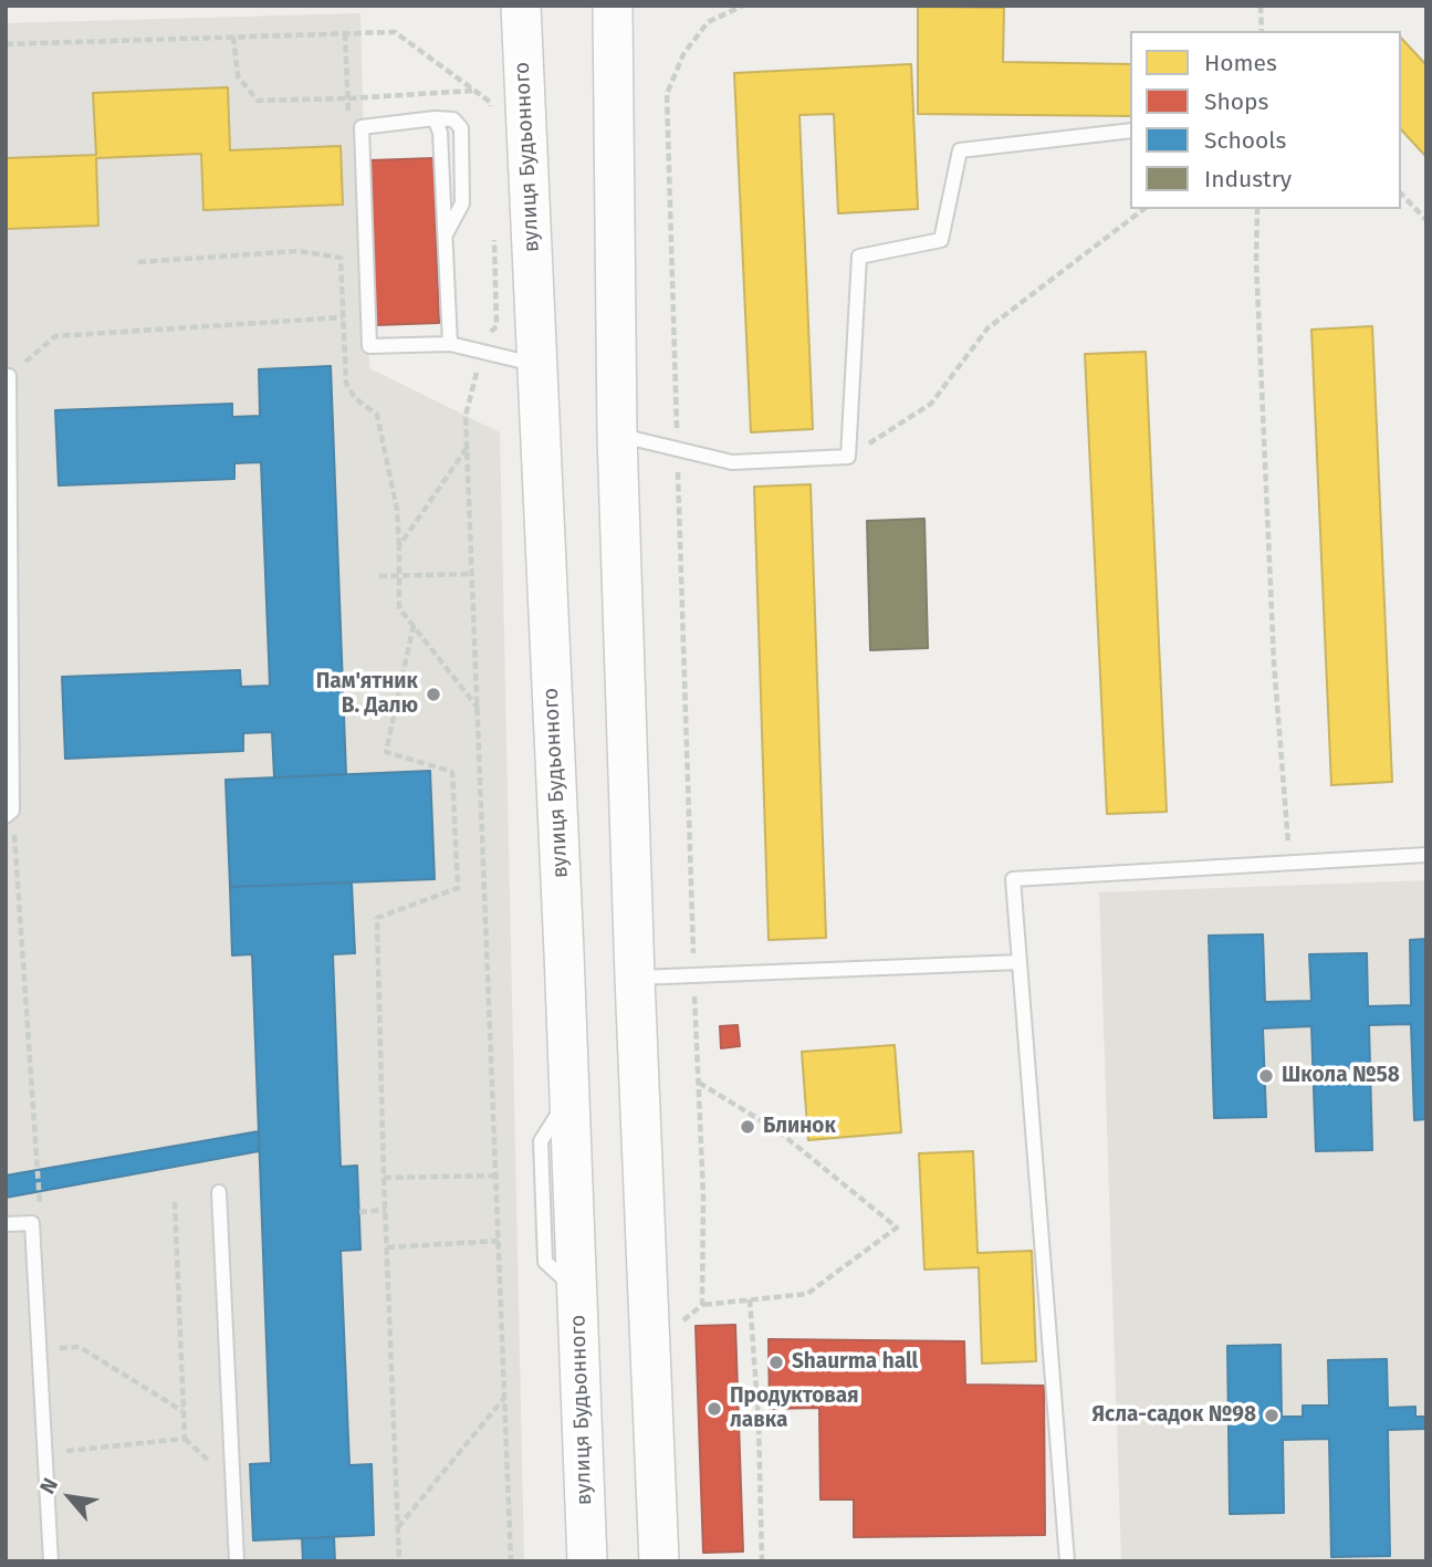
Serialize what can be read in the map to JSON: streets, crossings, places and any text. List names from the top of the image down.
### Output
{
  "streets": {
    "main road": ["вулиця Будьонного"]
  },
  "places": [
    "Пам'ятник В. Далю",
    "Школа №58",
    "Блинок",
    "Shaurma hall",
    "Продуктовая лавка",
    "Ясла-садок №98"
  ],
  "legend": [
    "Homes",
    "Shops",
    "Schools",
    "Industry"
  ],
  "north": "top left"
}
